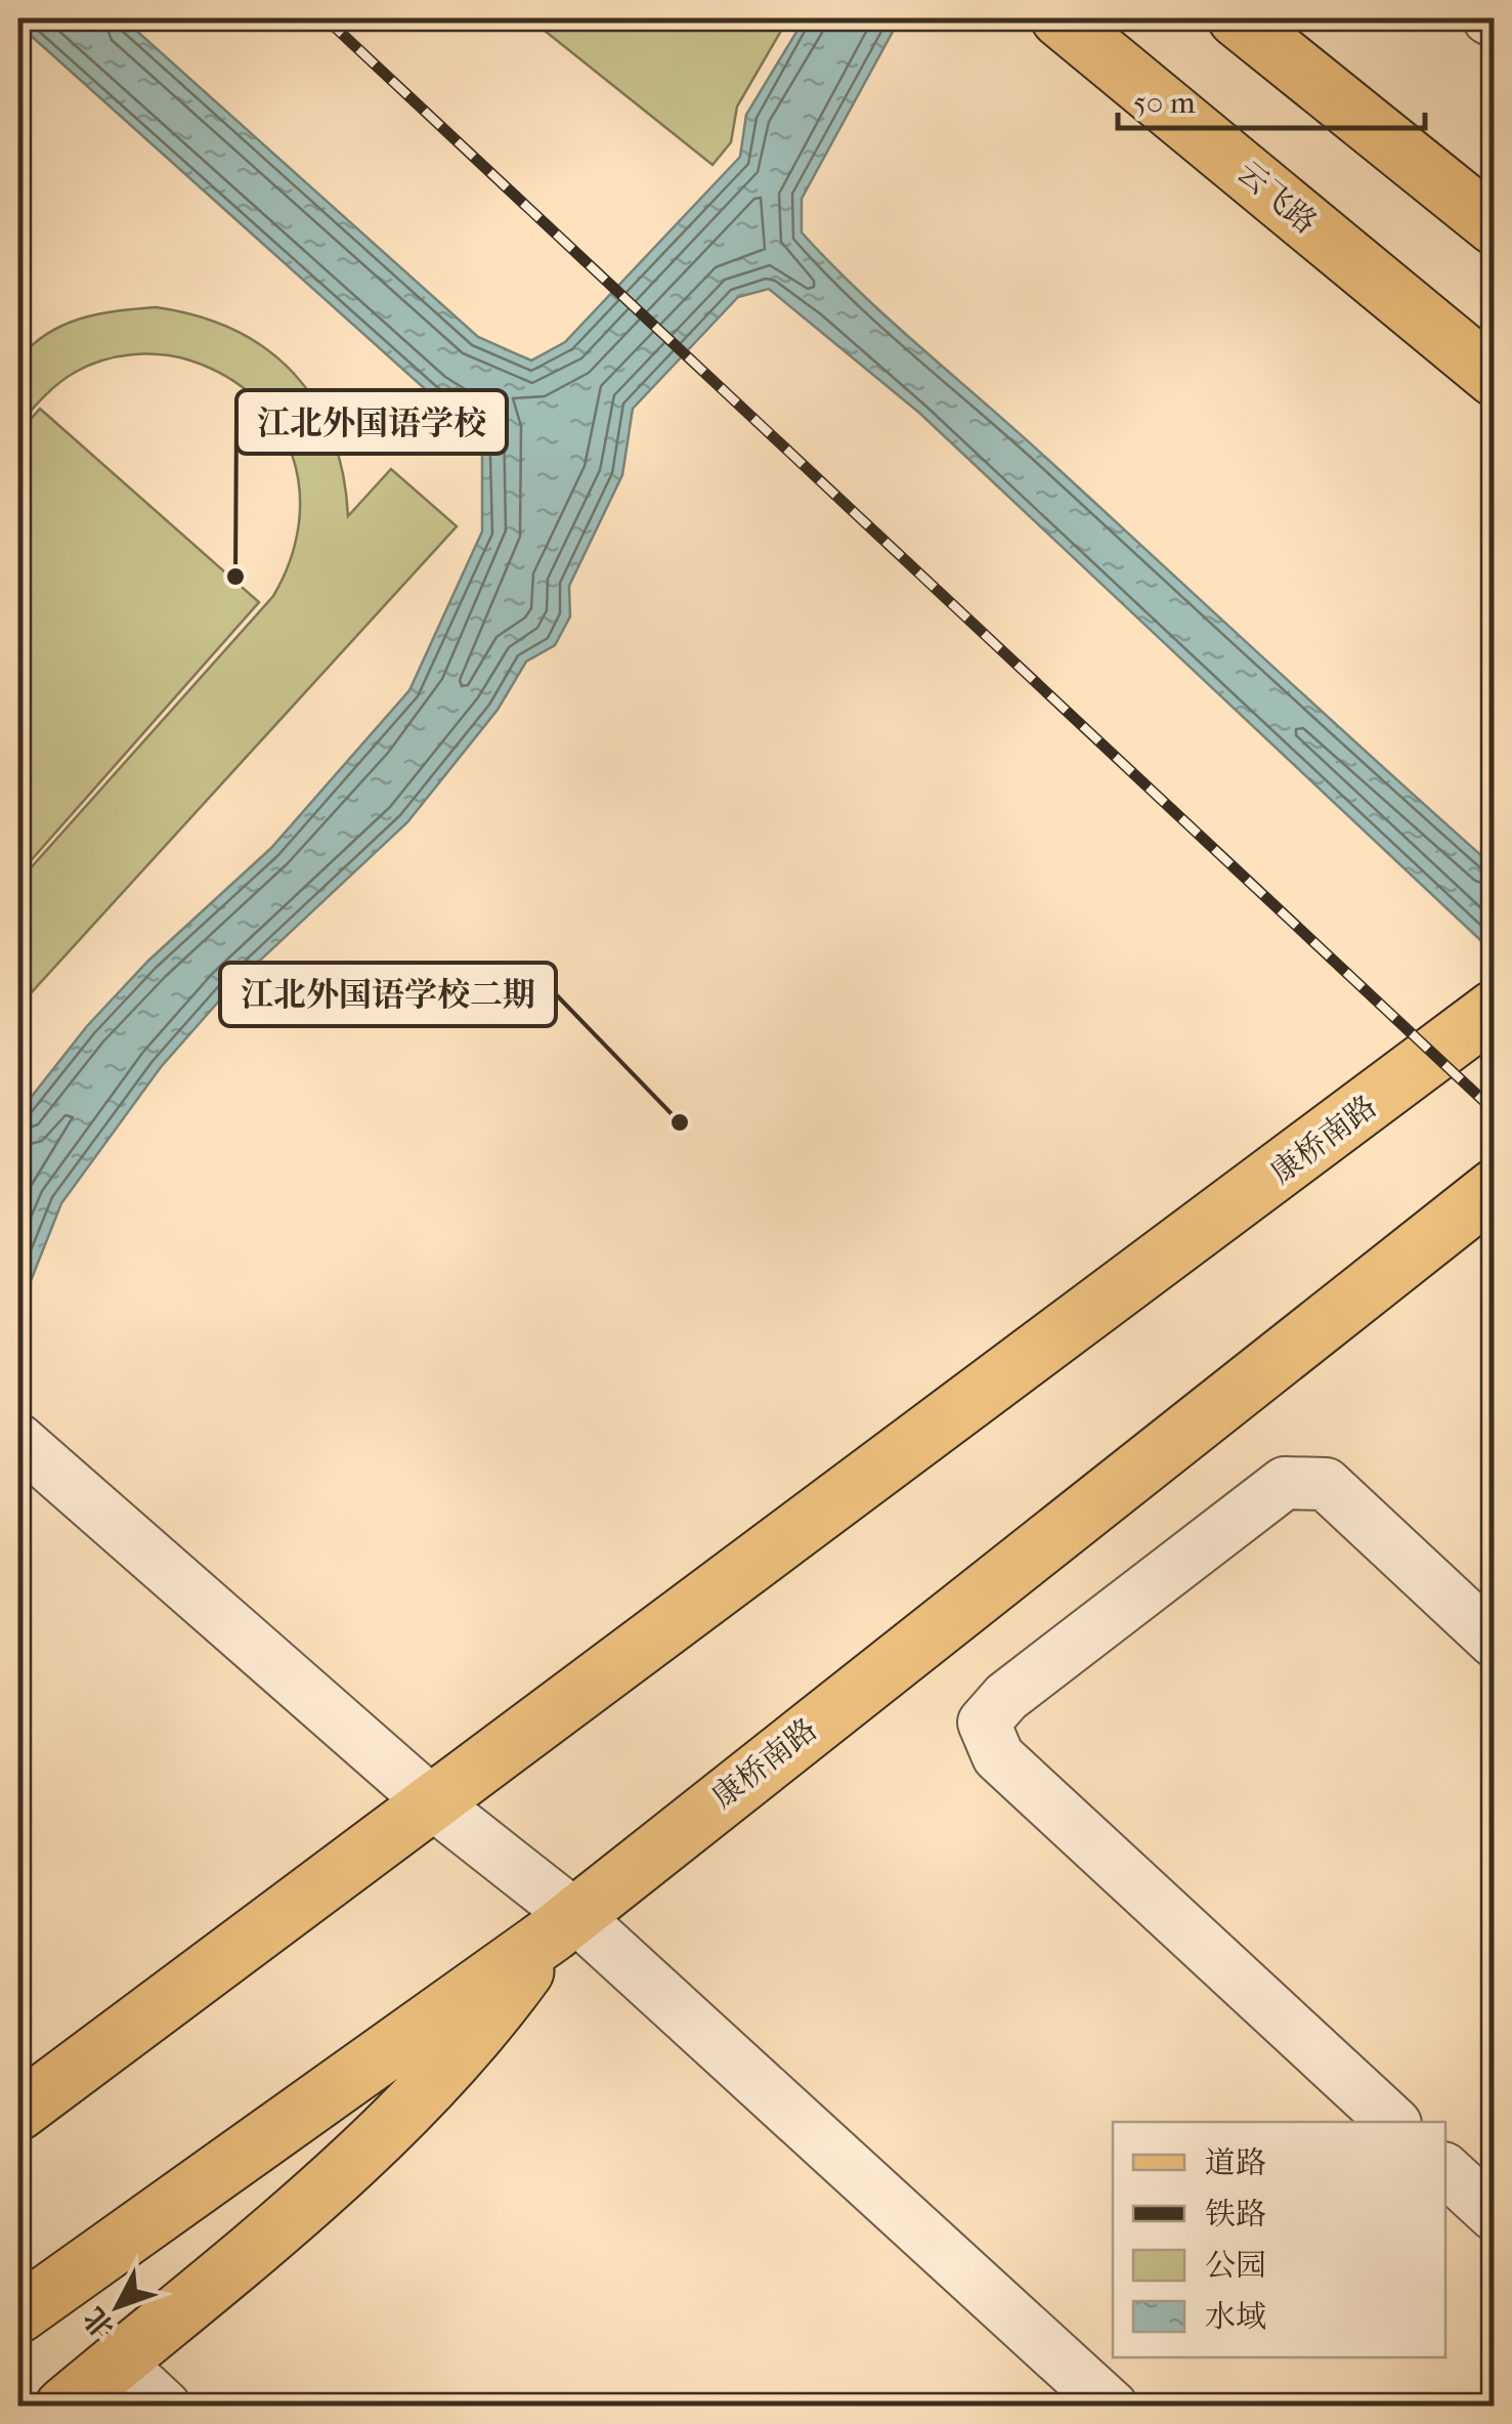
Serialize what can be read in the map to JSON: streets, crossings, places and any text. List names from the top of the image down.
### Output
{
  "streets": {
    "main road": ["云飞路", "康桥南路"]
  },
  "places": ["江北外国语学校", "江北外国语学校二期"],
  "legend": [
    "道路",
    "铁路",
    "公园",
    "水域"
  ],
  "scale_bar": "50 m",
  "north": "bottom left"
}
